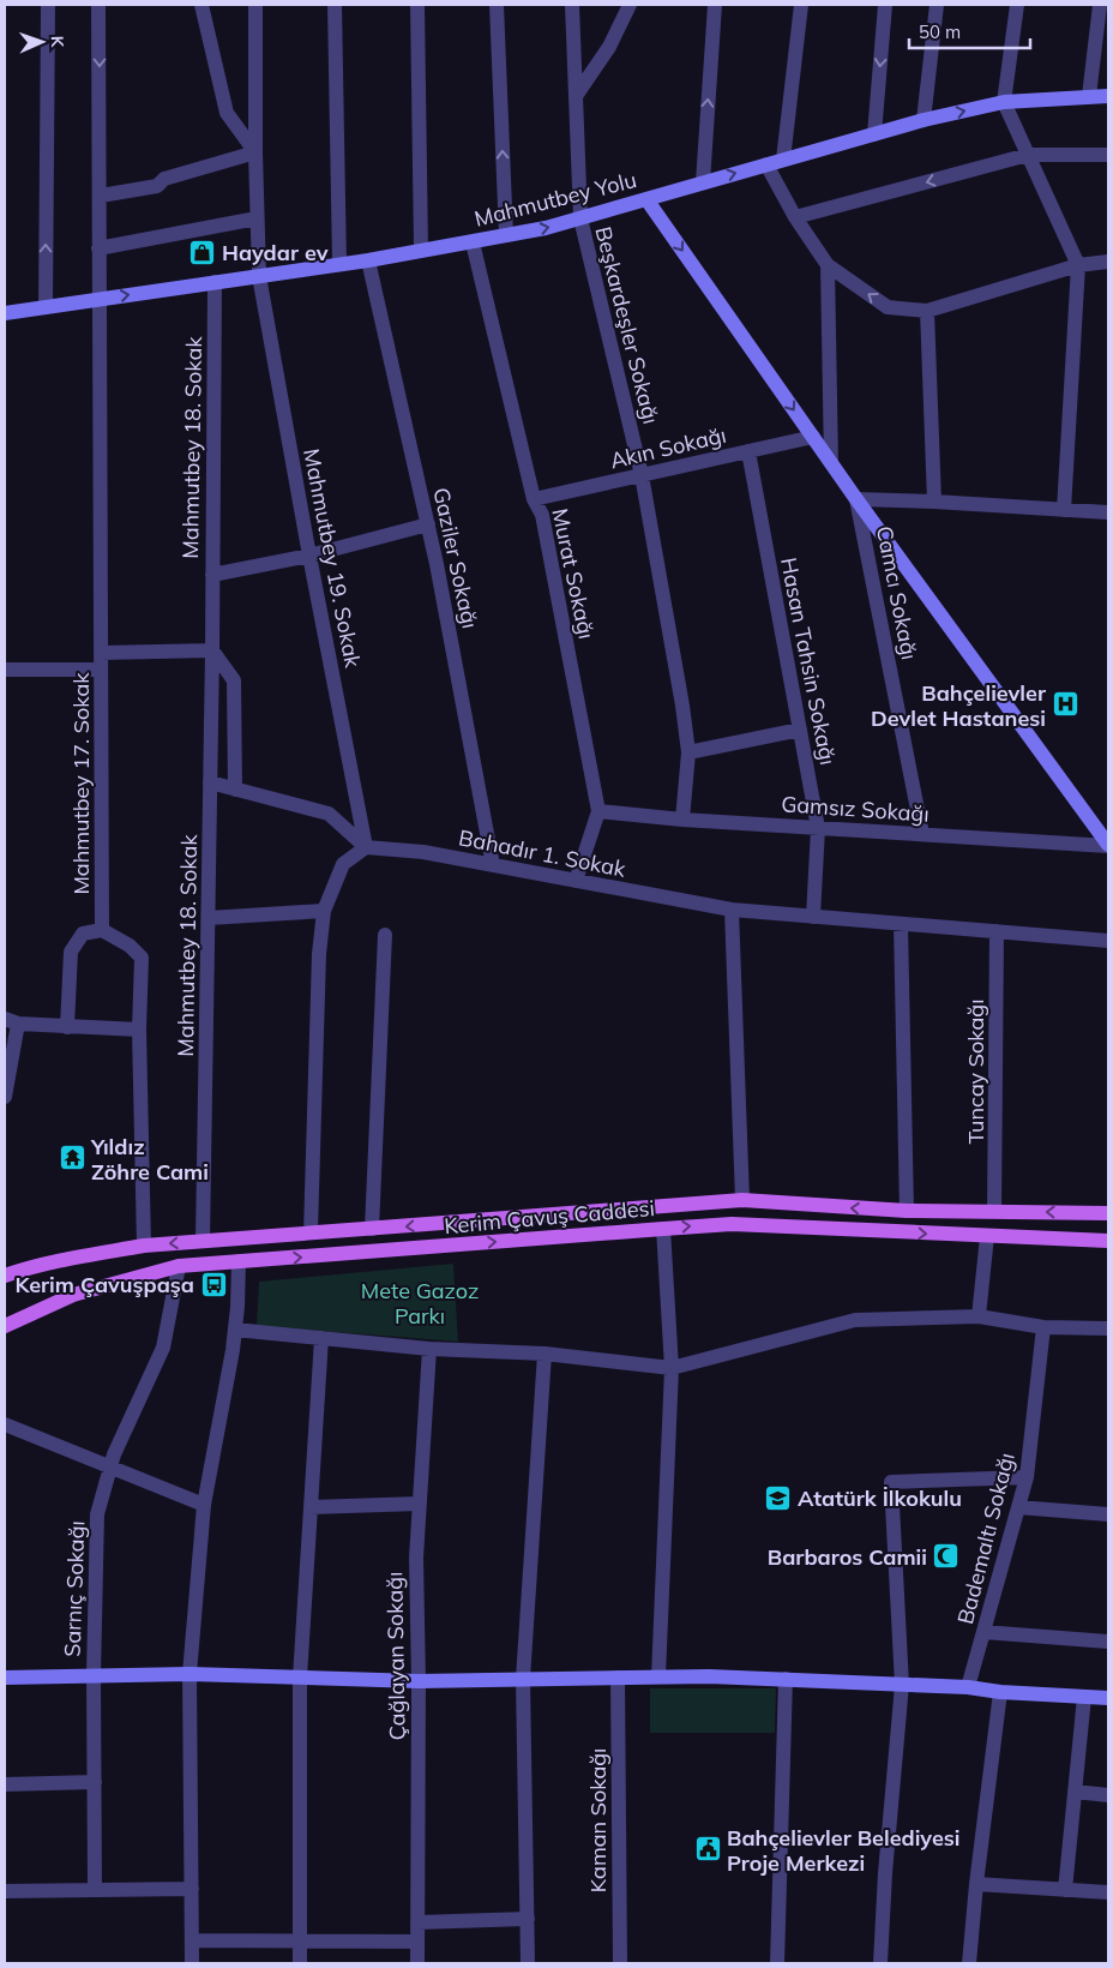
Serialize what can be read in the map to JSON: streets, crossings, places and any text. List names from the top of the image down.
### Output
{
  "streets": {
    "main road": ["Kerim Çavuş Caddesi"],
    "street": [
      "Mahmutbey Yolu",
      "Beşkardeşler Sokağı",
      "Mahmutbey 18. Sokak",
      "Akın Sokağı",
      "Mahmutbey 19. Sokak",
      "Gaziler Sokağı",
      "Murat Sokağı",
      "Camcı Sokağı",
      "Hasan Tahsin Sokağı",
      "Mahmutbey 17. Sokak",
      "Gamsız Sokağı",
      "Bahadır 1. Sokak",
      "Tuncay Sokağı",
      "Bademaltı Sokağı",
      "Sarnıç Sokağı",
      "Çağlayan Sokağı",
      "Kaman Sokağı"
    ]
  },
  "crossings": [
    ["Mahmutbey Yolu", "Beşkardeşler Sokağı"],
    ["Mahmutbey Yolu", "Mahmutbey 18. Sokak"],
    ["Mahmutbey Yolu", "Mahmutbey 19. Sokak"],
    ["Mahmutbey Yolu", "Gaziler Sokağı"],
    ["Mahmutbey Yolu", "Murat Sokağı"],
    ["Mahmutbey Yolu", "Mahmutbey 17. Sokak"],
    ["Beşkardeşler Sokağı", "Akın Sokağı"],
    ["Beşkardeşler Sokağı", "Gamsız Sokağı"],
    ["Mahmutbey 18. Sokak", "Kerim Çavuş Caddesi"],
    ["Akın Sokağı", "Murat Sokağı"],
    ["Akın Sokağı", "Hasan Tahsin Sokağı"],
    ["Mahmutbey 19. Sokak", "Bahadır 1. Sokak"],
    ["Gaziler Sokağı", "Bahadır 1. Sokak"],
    ["Murat Sokağı", "Gamsız Sokağı"],
    ["Murat Sokağı", "Bahadır 1. Sokak"],
    ["Camcı Sokağı", "Gamsız Sokağı"],
    ["Hasan Tahsin Sokağı", "Gamsız Sokağı"],
    ["Hasan Tahsin Sokağı", "Bahadır 1. Sokak"],
    ["Bahadır 1. Sokak", "Tuncay Sokağı"],
    ["Tuncay Sokağı", "Kerim Çavuş Caddesi"],
    ["Kerim Çavuş Caddesi", "Sarnıç Sokağı"]
  ],
  "parks": ["Mete Gazoz Parkı"],
  "places": {
    "shop": ["Haydar ev"],
    "hospital": ["Bahçelievler Devlet Hastanesi"],
    "temple": ["Yıldız Zöhre Cami"],
    "bus stop": ["Kerim Çavuşpaşa"],
    "school or university": ["Atatürk İlkokulu"],
    "mosque": ["Barbaros Camii"],
    "public building": ["Bahçelievler Belediyesi Proje Merkezi"]
  },
  "scale_bar": "50 m",
  "north": "right"
}
